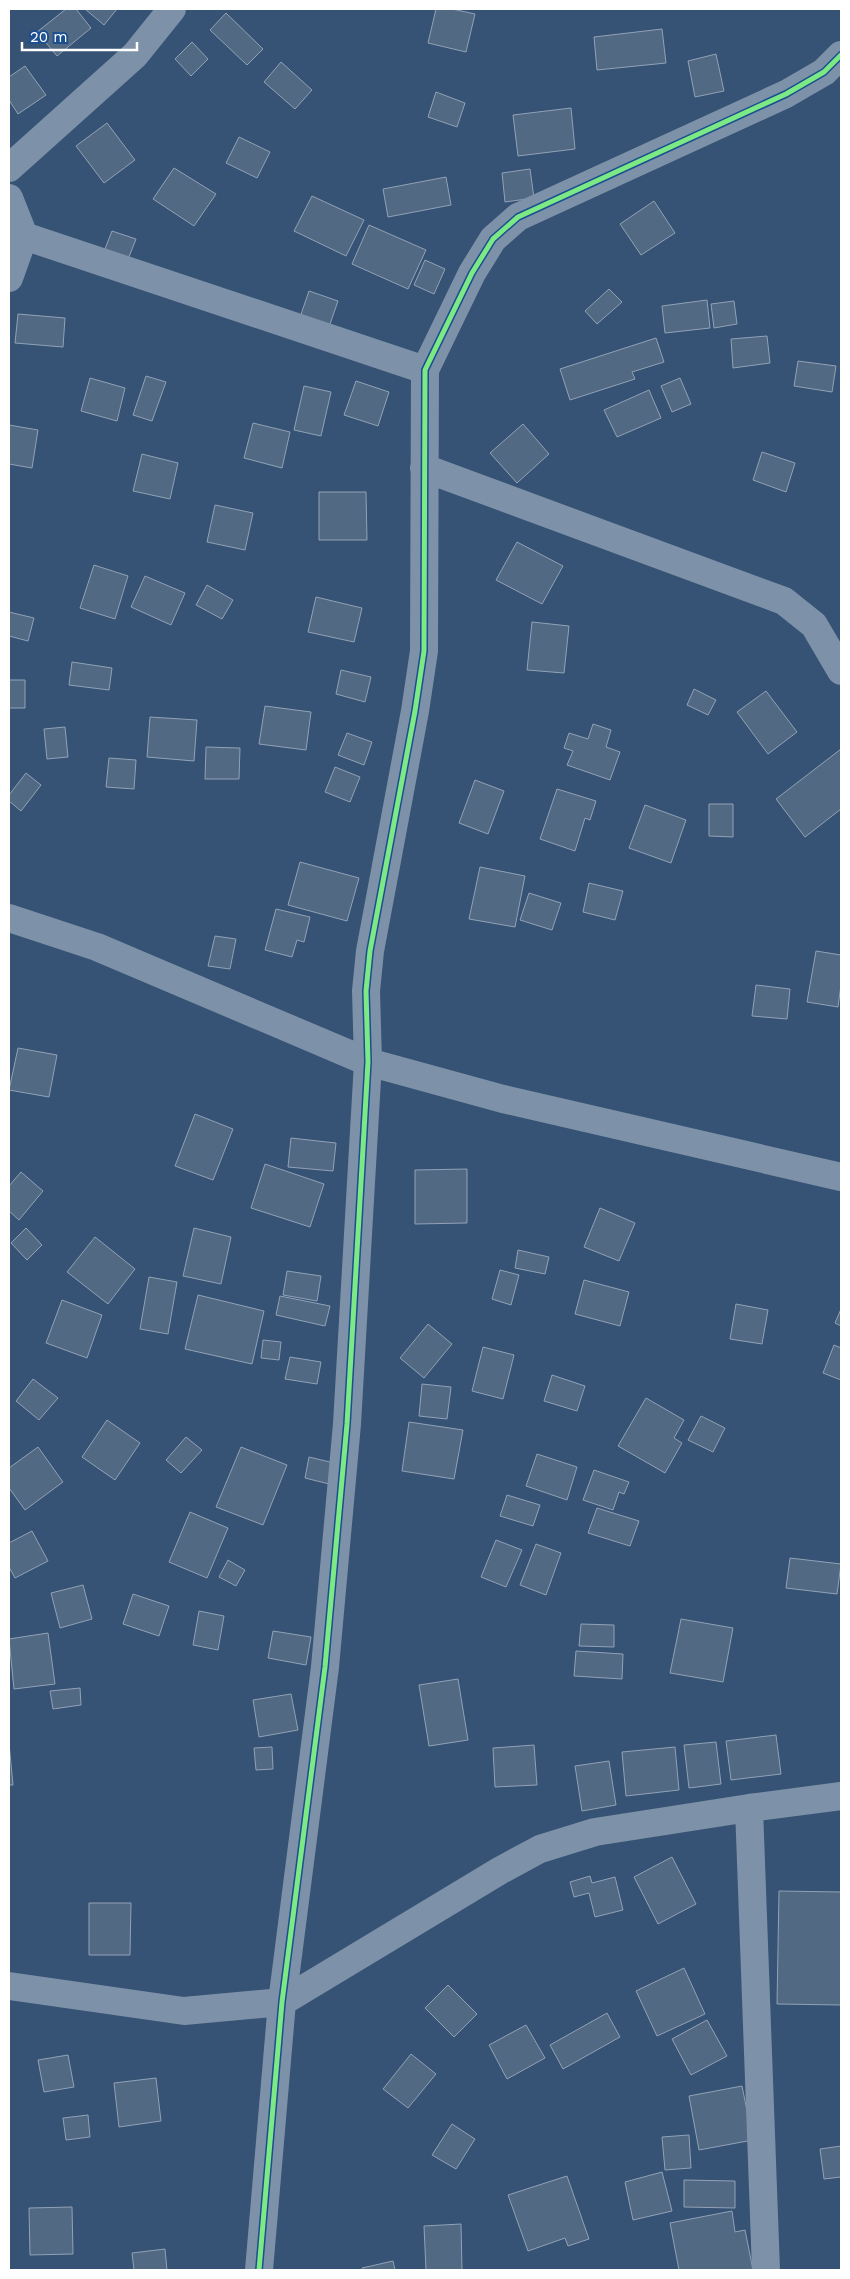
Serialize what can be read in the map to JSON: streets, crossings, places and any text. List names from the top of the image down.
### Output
{
  "scale_bar": "20 m"
}
